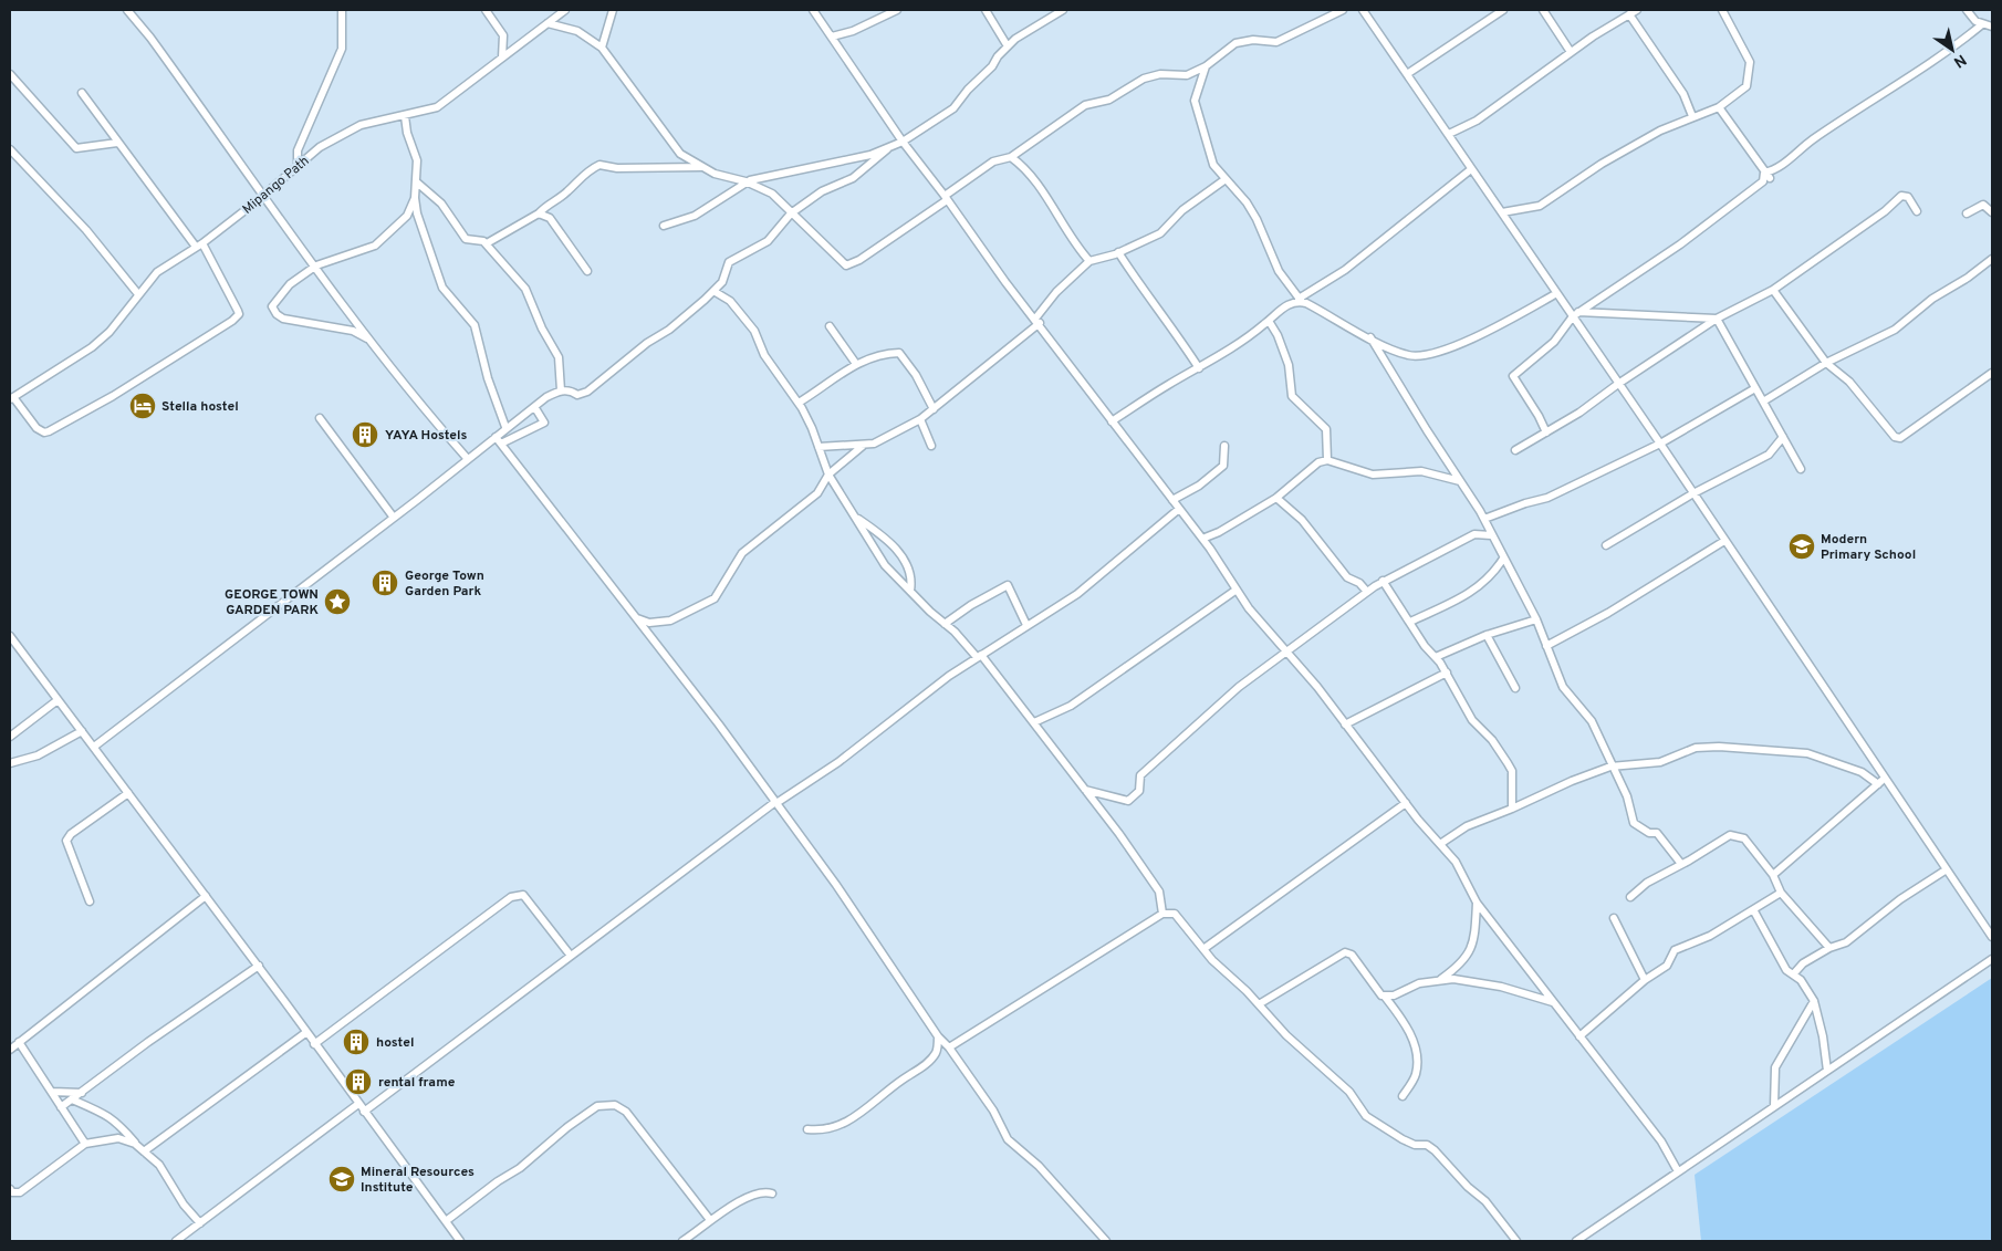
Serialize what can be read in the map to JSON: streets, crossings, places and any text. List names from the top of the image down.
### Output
{
  "streets": {
    "street": ["Mipango Path"]
  },
  "places": {
    "hotel": ["Stella hostel"],
    "building": [
      "YAYA Hostels",
      "George Town Garden Park",
      "hostel",
      "rental frame"
    ],
    "school or university": ["Modern Primary School", "Mineral Resources Institute"],
    "place": ["GEORGE TOWN GARDEN PARK"]
  },
  "north": "bottom right"
}
